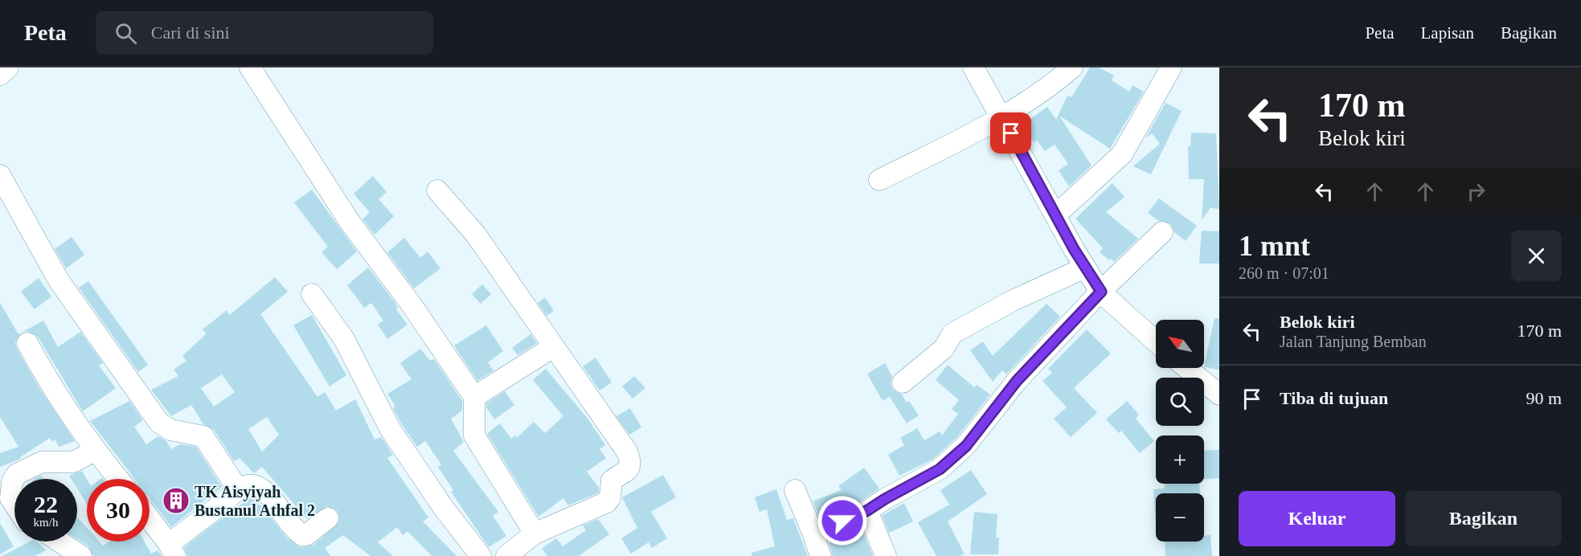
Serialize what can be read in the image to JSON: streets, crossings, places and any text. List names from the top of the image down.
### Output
{
  "places": {
    "building": ["TK Aisyiyah Bustanul Athfal 2"]
  },
  "north": "top left",
  "page": {
    "header": "Peta",
    "search": "Cari di sini",
    "nav": ["Peta", "Lapisan", "Bagikan"],
    "turn": ["170 m", "Belok kiri"],
    "heading": ["1 mnt", "260 m · 07:01"],
    "list": [
      {
        "name": "Belok kiri",
        "note": "Jalan Tanjung Bemban",
        "value": "170 m"
      },
      {
        "name": "Tiba di tujuan",
        "value": "90 m"
      }
    ],
    "map_buttons": ["+", "−"],
    "speed": "22 km/h",
    "limit": "30",
    "buttons": ["Keluar", "Bagikan"]
  }
}
